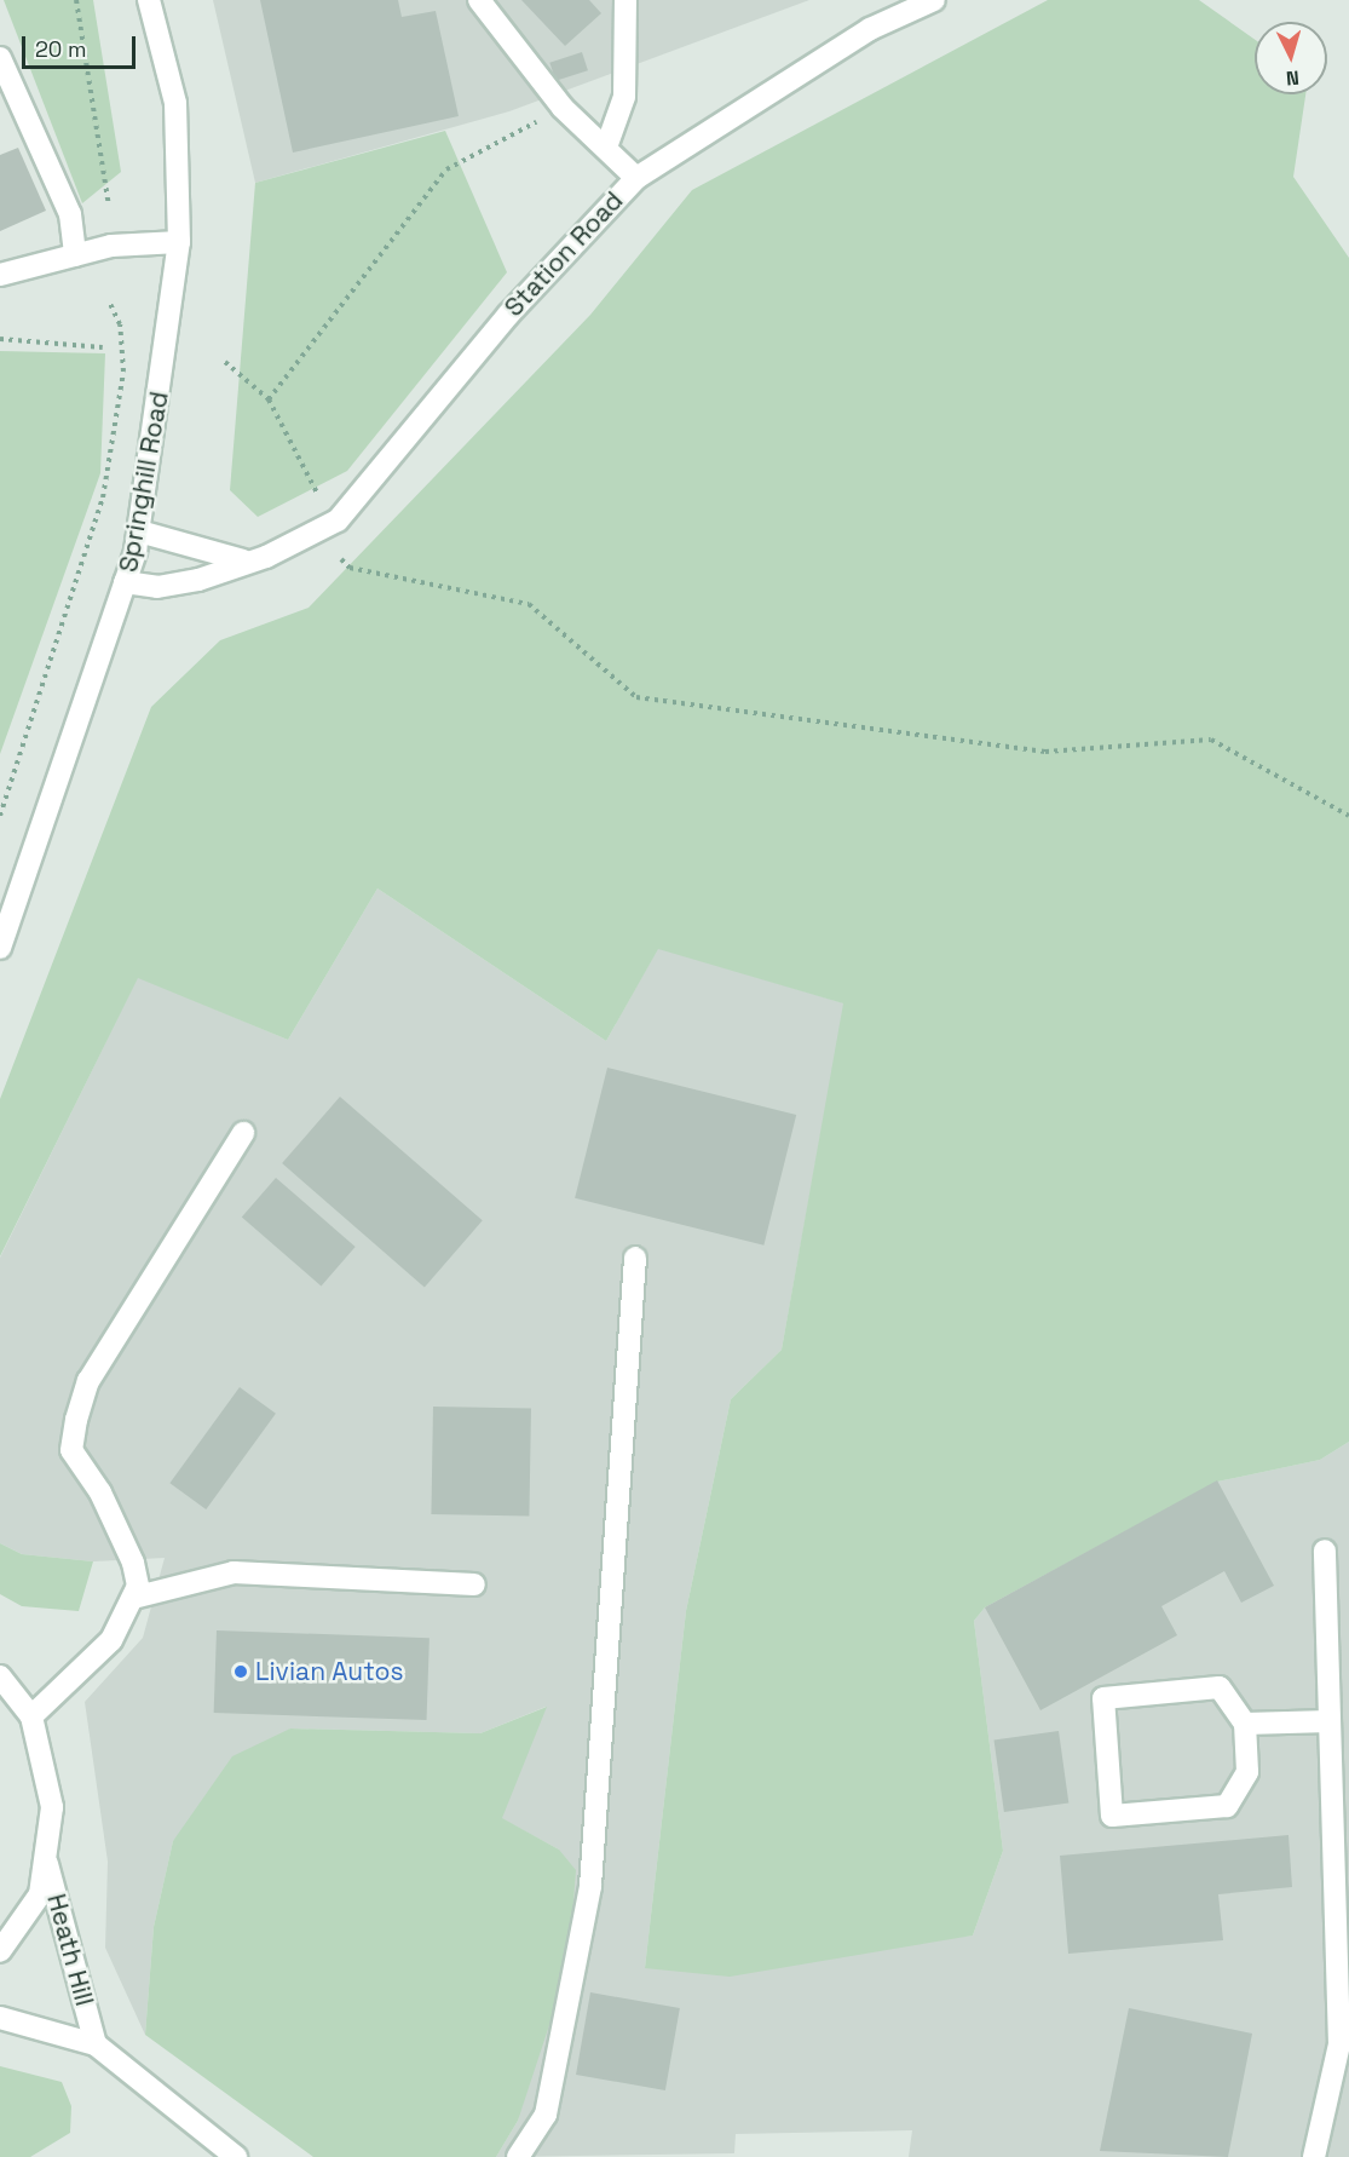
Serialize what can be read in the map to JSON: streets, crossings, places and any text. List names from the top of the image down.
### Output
{
  "streets": {
    "street": ["Station Road", "Springhill Road", "Heath Hill"]
  },
  "crossings": [
    ["Station Road", "Springhill Road"]
  ],
  "places": ["Livian Autos"],
  "scale_bar": "20 m",
  "north": "bottom"
}
